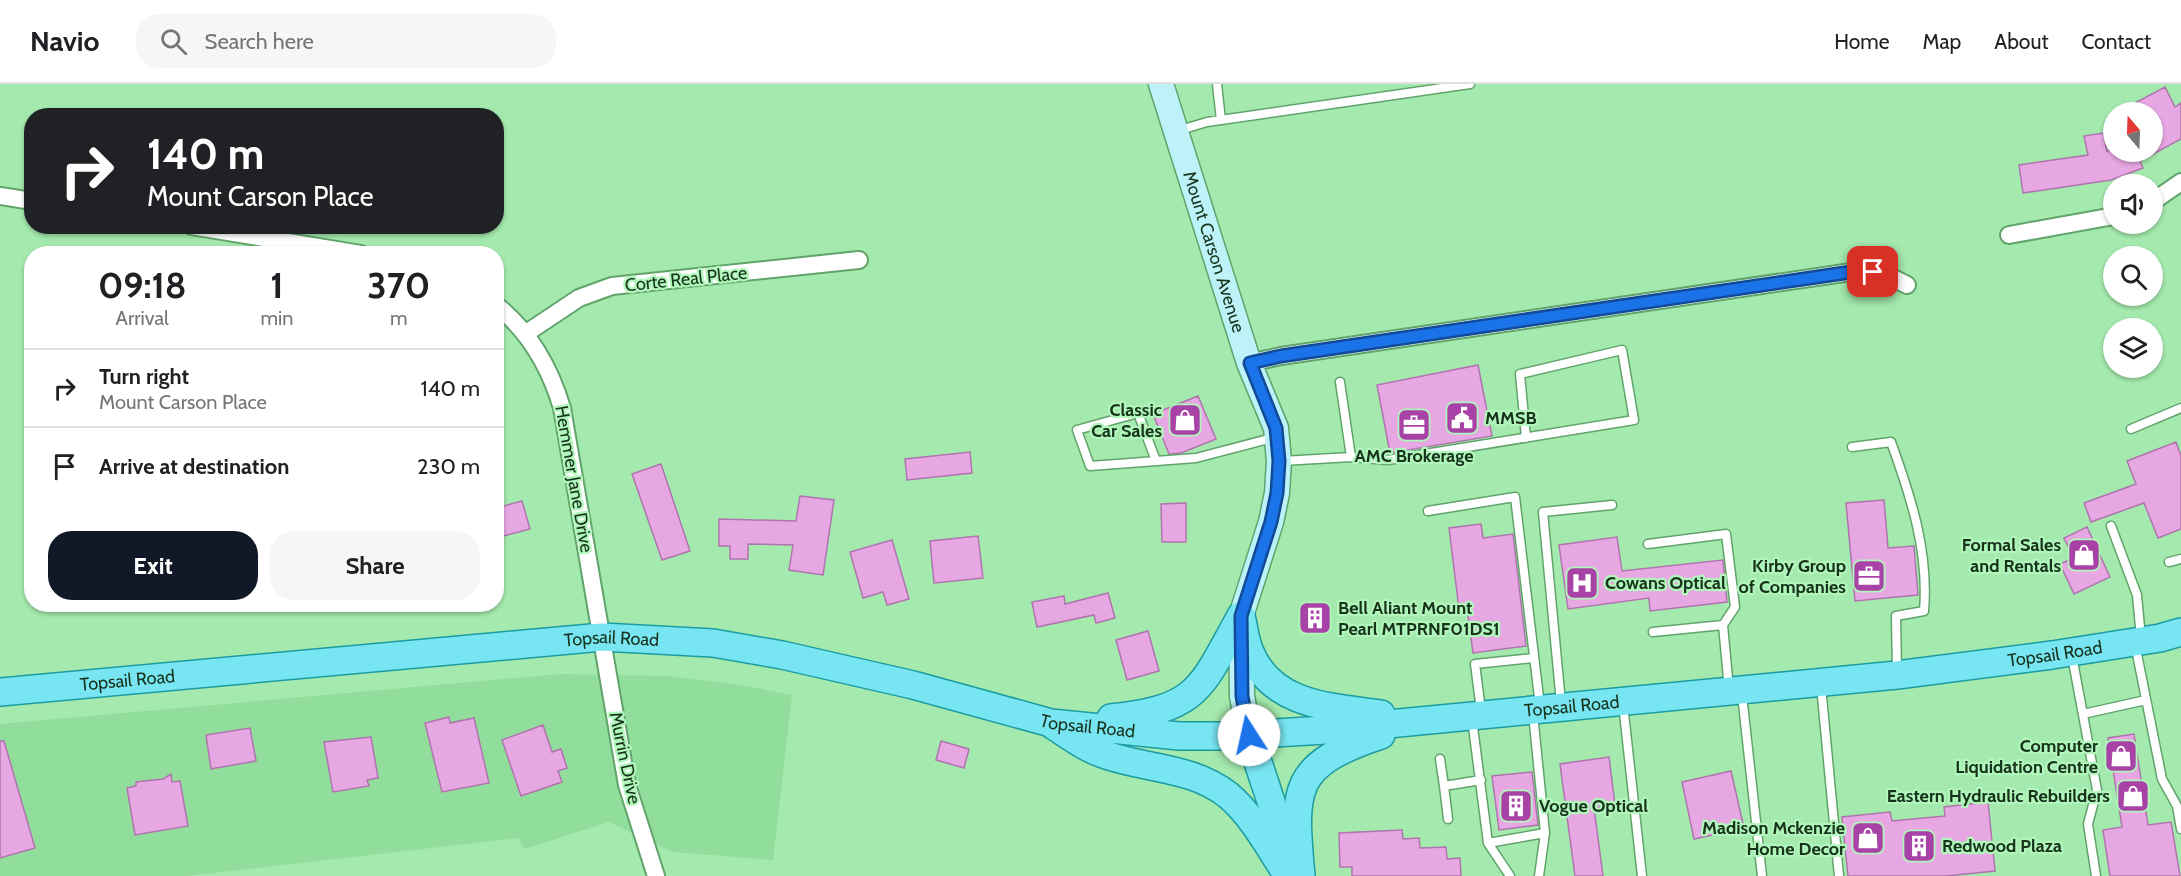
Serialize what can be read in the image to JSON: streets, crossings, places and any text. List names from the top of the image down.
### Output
{
  "streets": {
    "main road": ["Mount Carson Avenue", "Topsail Road"],
    "street": ["Corte Real Place", "Hemmer Jane Drive", "Murrin Drive"]
  },
  "crossings": [
    ["Mount Carson Avenue", "Topsail Road"],
    ["Corte Real Place", "Hemmer Jane Drive"],
    ["Hemmer Jane Drive", "Topsail Road"],
    ["Hemmer Jane Drive", "Murrin Drive"],
    ["Topsail Road", "Murrin Drive"]
  ],
  "places": {
    "public building": ["MMSB"],
    "shop": [
      "Classic Car Sales",
      "Formal Sales and Rentals",
      "Computer Liquidation Centre",
      "Eastern Hydraulic Rebuilders",
      "Madison Mckenzie Home Decor"
    ],
    "office": ["AMC Brokerage", "Kirby Group of Companies"],
    "hospital": ["Cowans Optical"],
    "building": ["Bell Aliant Mount Pearl MTPRNF01DS1", "Vogue Optical", "Redwood Plaza"]
  },
  "north": "top",
  "page": {
    "header": "Navio",
    "search": "Search here",
    "nav": [
      "Home",
      "Map",
      "About",
      "Contact"
    ],
    "turn": ["140 m", "Mount Carson Place"],
    "eta": [
      "09:18",
      "Arrival",
      "1",
      "min",
      "370",
      "m"
    ],
    "list": [
      {
        "name": "Turn right",
        "note": "Mount Carson Place",
        "value": "140 m"
      },
      {
        "name": "Arrive at destination",
        "value": "230 m"
      }
    ],
    "buttons": ["Exit", "Share"]
  }
}
